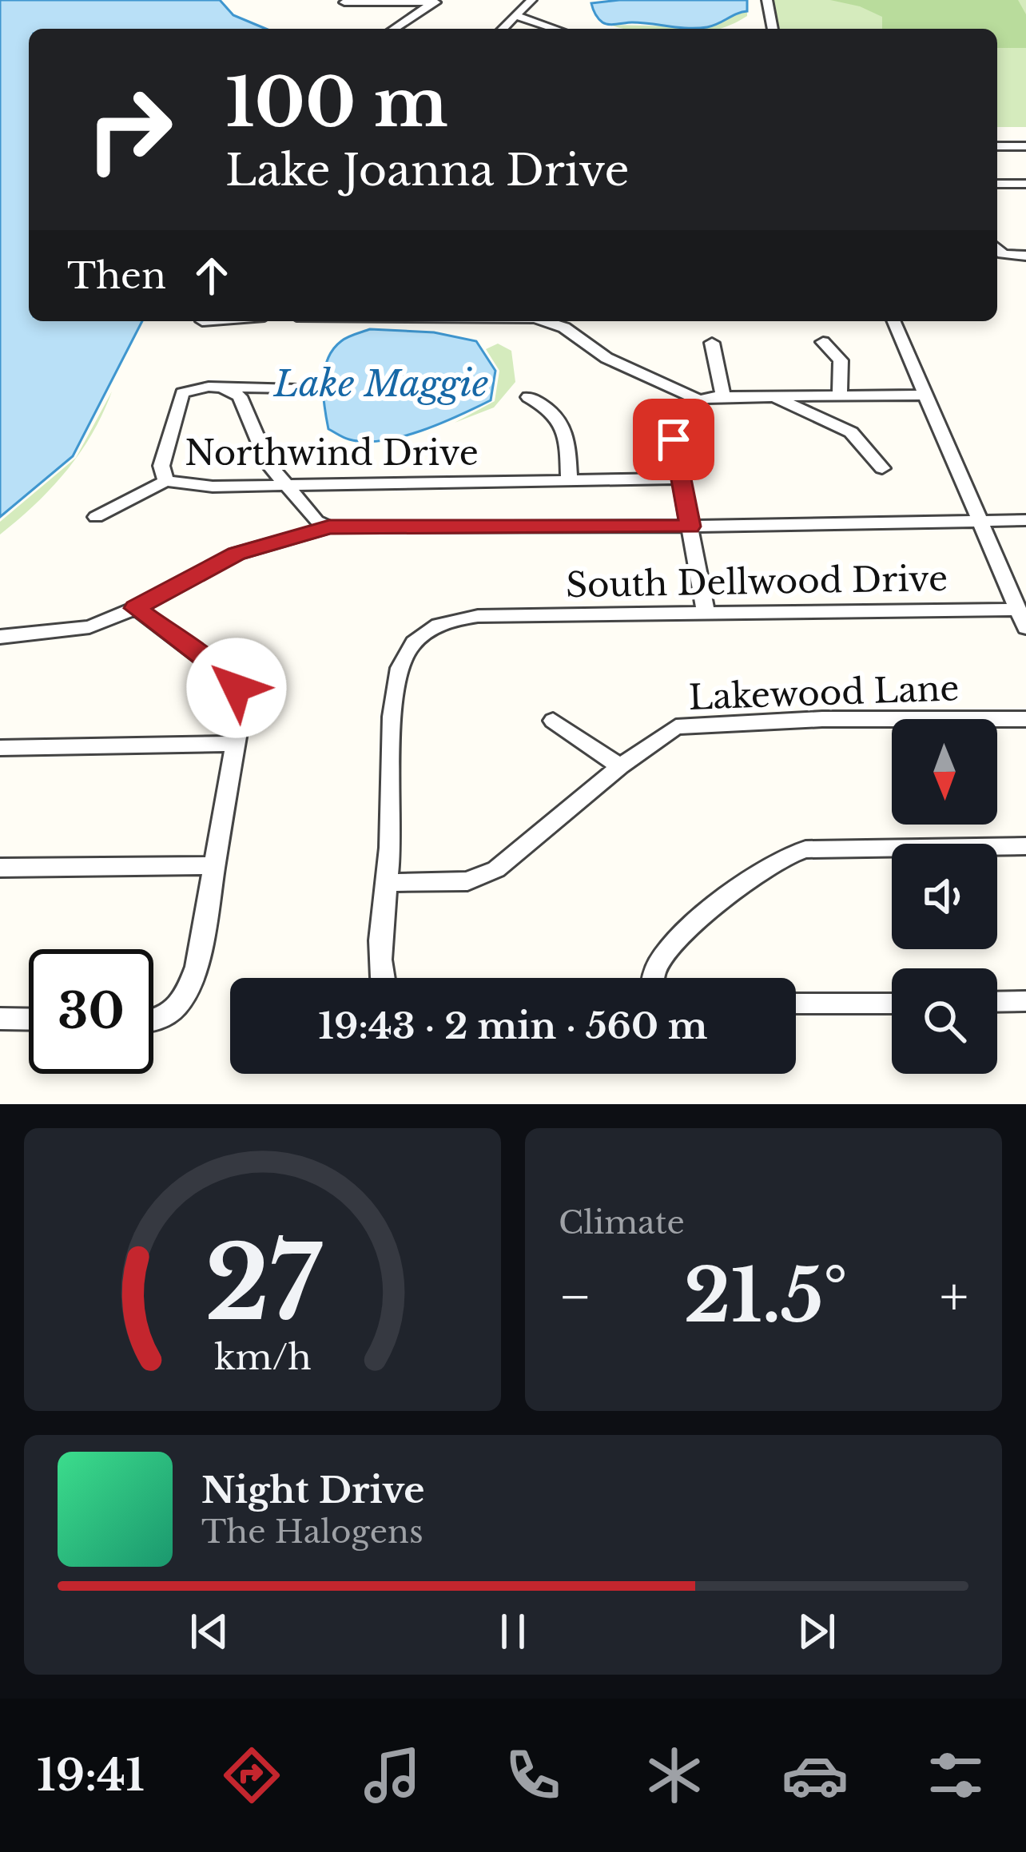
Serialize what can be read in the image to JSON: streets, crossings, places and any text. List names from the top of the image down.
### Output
{
  "streets": {
    "street": ["Northwind Drive", "South Dellwood Drive", "Lakewood Lane"]
  },
  "crossings": [
    ["South Dellwood Drive", "Lakewood Lane"]
  ],
  "water": ["Lake Maggie"],
  "north": "bottom",
  "page": {
    "turn": ["100 m", "Lake Joanna Drive"],
    "then": "Then",
    "limit": "30",
    "trip": "19:43 · 2 min · 560 m",
    "tile": "Climate",
    "heat": ["−", "21.5°", "+"],
    "song": ["Night Drive", "The Halogens"],
    "tabs": "19:41",
    "gauge": ["27", "km/h"]
  }
}
